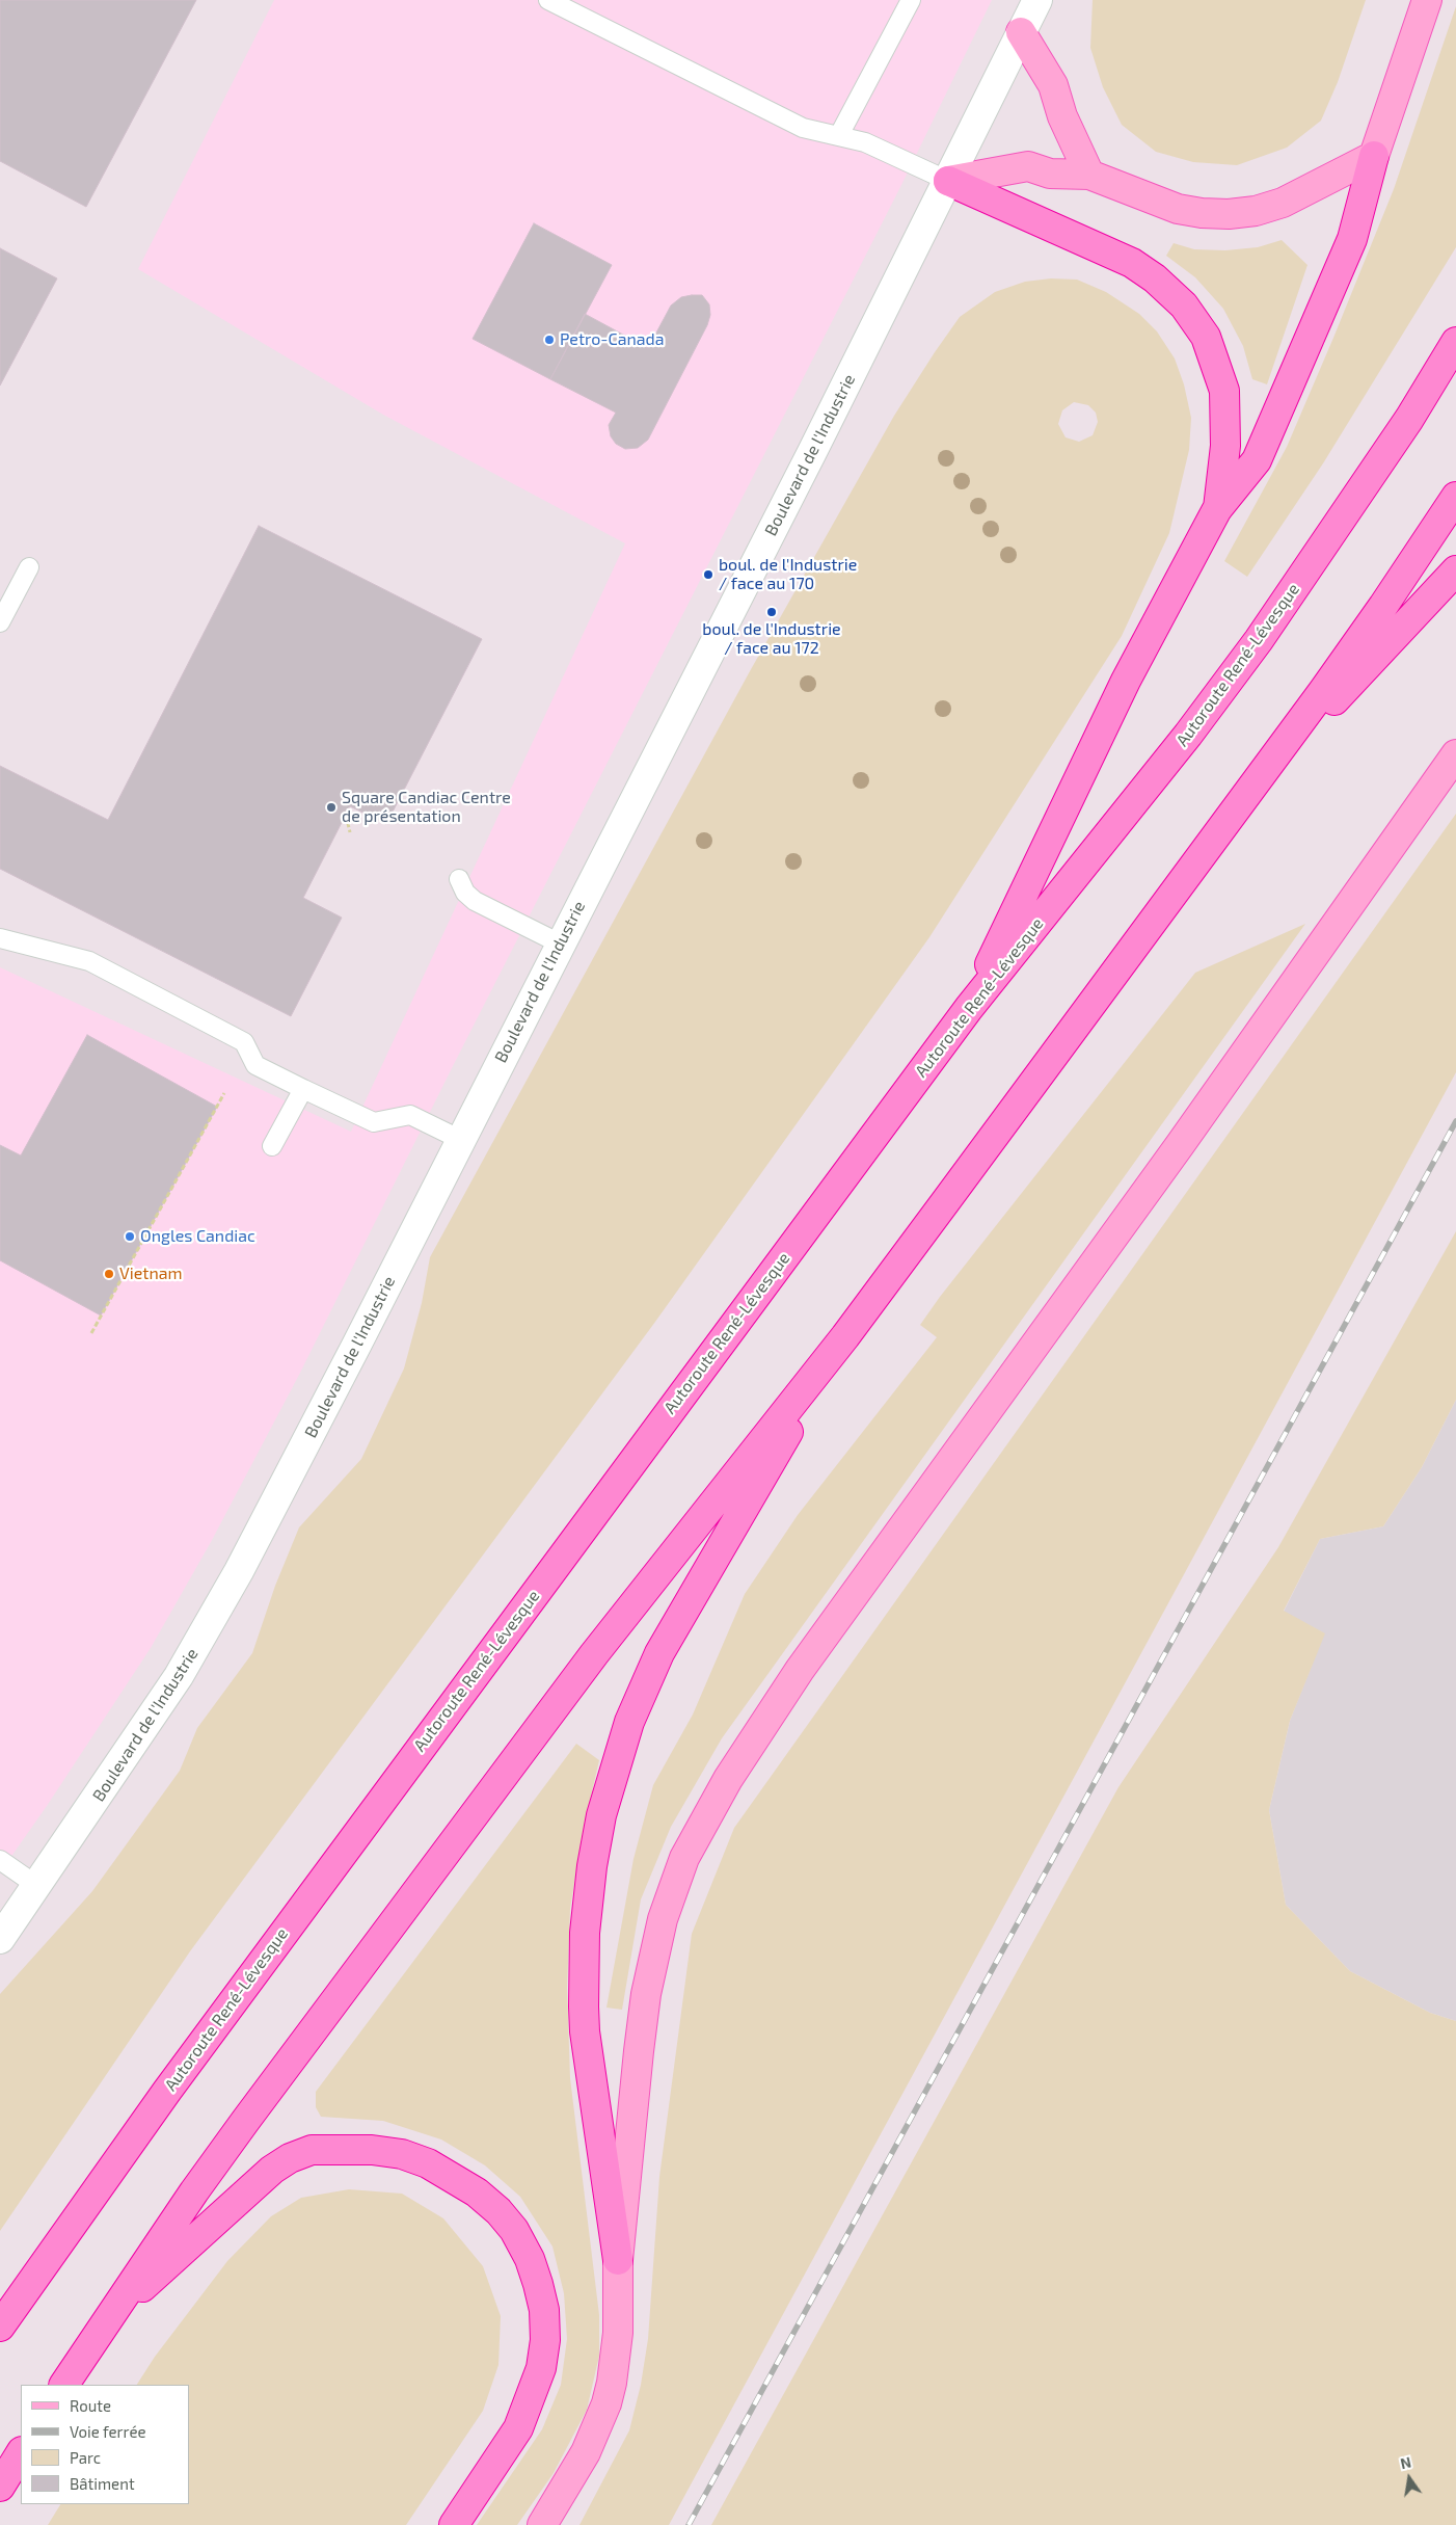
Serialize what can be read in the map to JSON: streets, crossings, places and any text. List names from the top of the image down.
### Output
{
  "streets": {
    "highway": ["Autoroute René-Lévesque"],
    "street": ["Boulevard de l'Industrie"]
  },
  "places": [
    "Petro-Canada",
    "boul. de l'Industrie / face au 170",
    "boul. de l'Industrie / face au 172",
    "Square Candiac Centre de présentation",
    "Ongles Candiac",
    "Vietnam"
  ],
  "legend": [
    "Route",
    "Voie ferrée",
    "Parc",
    "Bâtiment"
  ],
  "north": "top"
}
